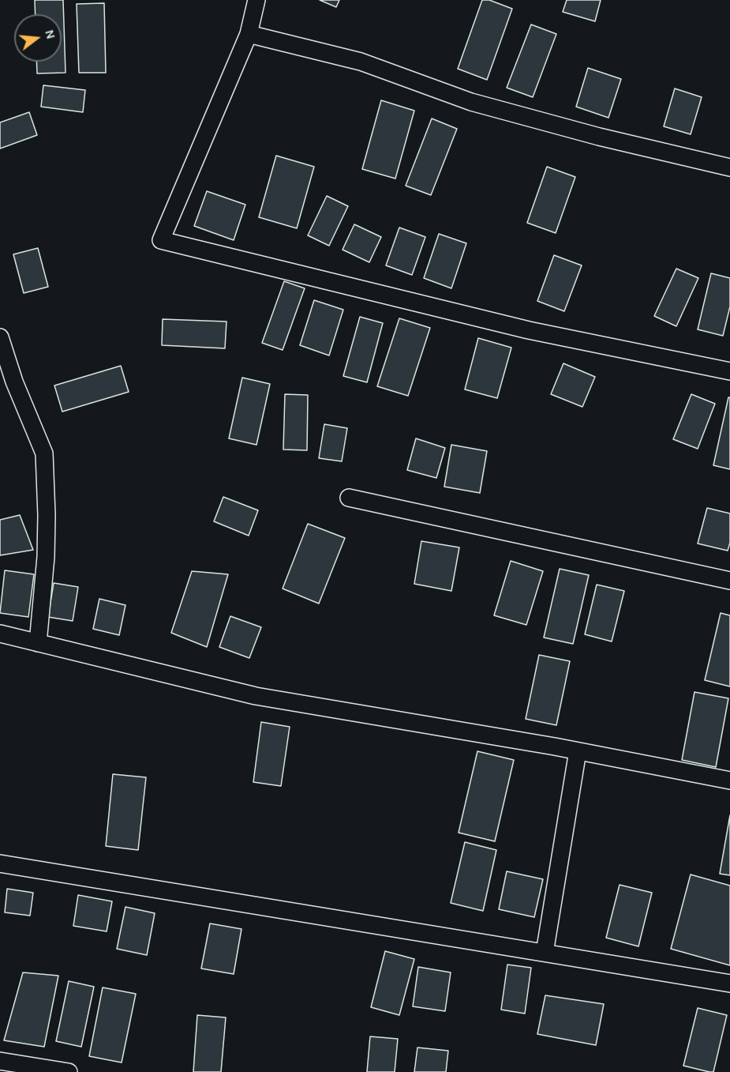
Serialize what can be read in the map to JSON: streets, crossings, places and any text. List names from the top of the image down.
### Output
{
  "north": "right"
}
